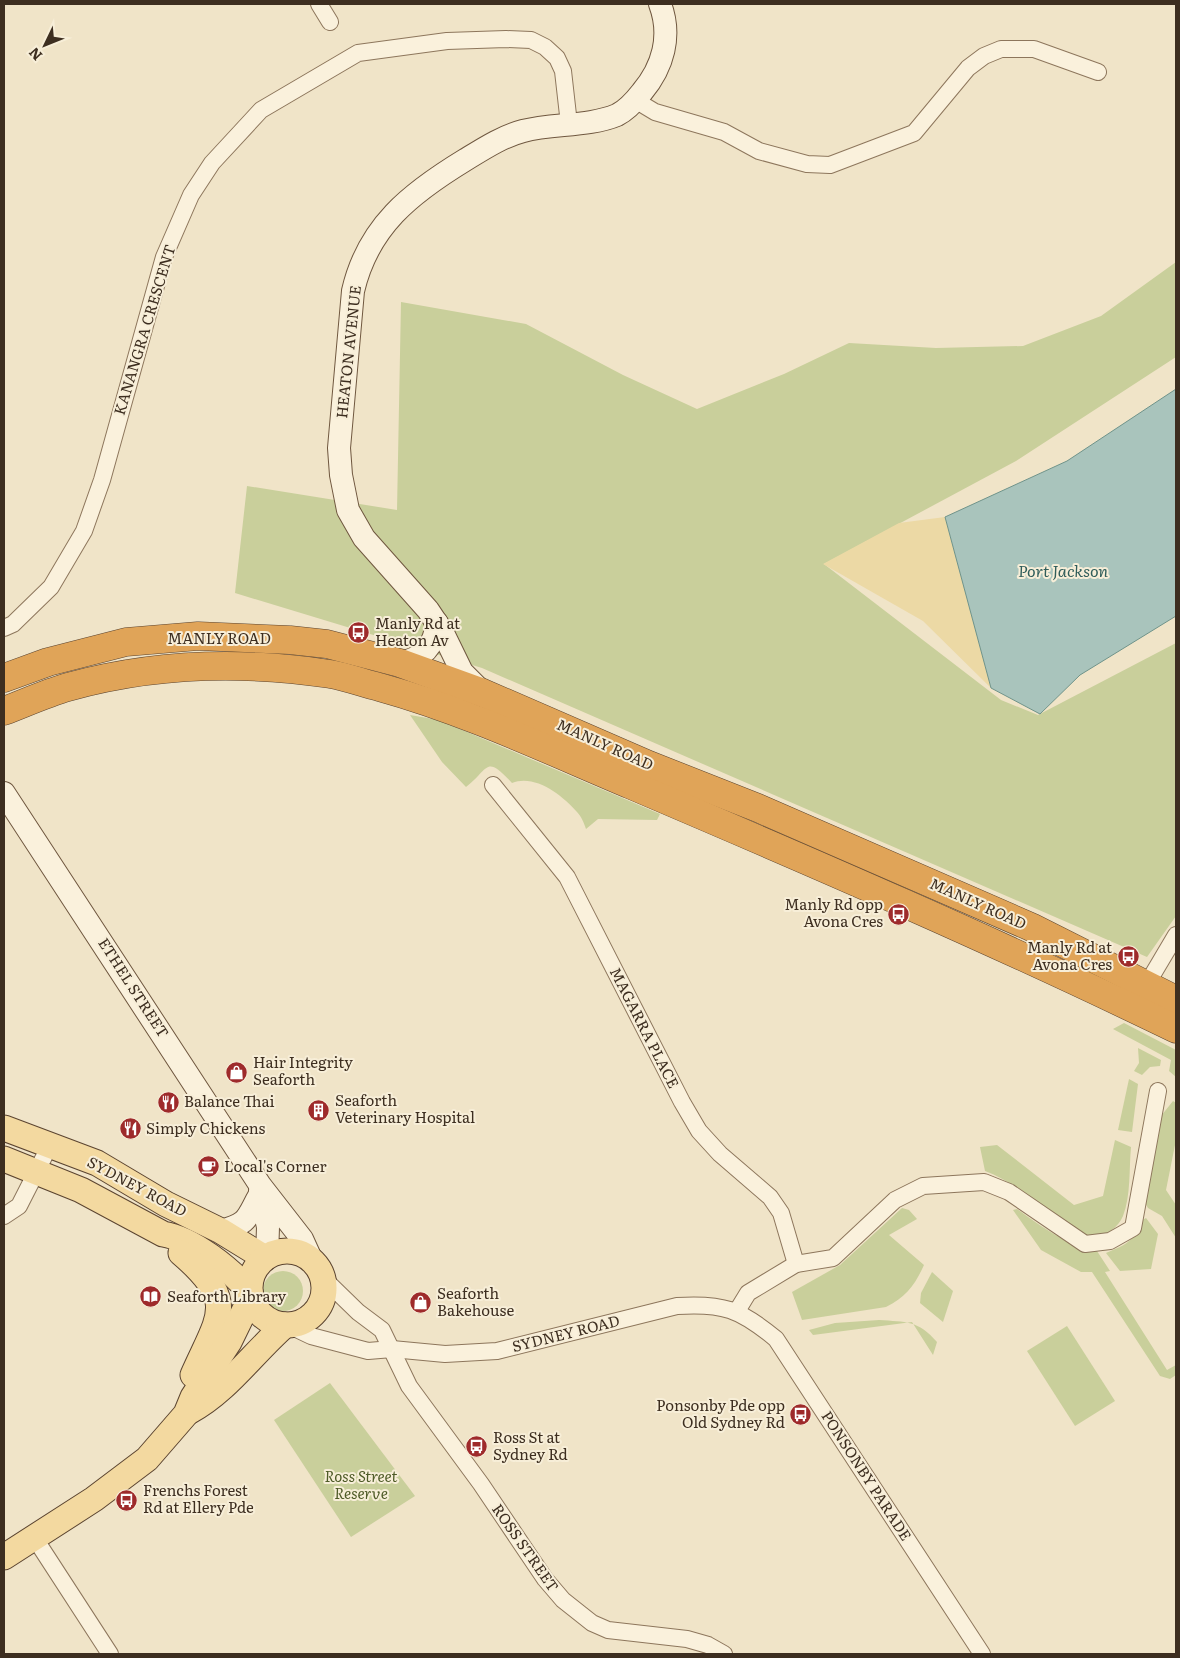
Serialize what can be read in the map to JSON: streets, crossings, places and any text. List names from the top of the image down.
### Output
{
  "streets": {
    "highway": ["MANLY ROAD"],
    "main road": ["SYDNEY ROAD"],
    "street": [
      "KANANGRA CRESCENT",
      "HEATON AVENUE",
      "ETHEL STREET",
      "MAGARRA PLACE",
      "PONSONBY PARADE",
      "ROSS STREET"
    ]
  },
  "crossings": [
    ["KANANGRA CRESCENT", "HEATON AVENUE"],
    ["HEATON AVENUE", "MANLY ROAD"],
    ["ETHEL STREET", "SYDNEY ROAD"],
    ["SYDNEY ROAD", "PONSONBY PARADE"],
    ["SYDNEY ROAD", "ROSS STREET"]
  ],
  "water": ["Port Jackson"],
  "parks": ["Ross Street Reserve"],
  "places": {
    "bus stop": [
      "Manly Rd at Heaton Av",
      "Manly Rd opp Avona Cres",
      "Manly Rd at Avona Cres",
      "Ponsonby Pde opp Old Sydney Rd",
      "Ross St at Sydney Rd",
      "Frenchs Forest Rd at Ellery Pde"
    ],
    "shop": ["Hair Integrity Seaforth", "Seaforth Bakehouse"],
    "restaurant": ["Balance Thai", "Simply Chickens"],
    "building": ["Seaforth Veterinary Hospital"],
    "cafe": ["Local's Corner"],
    "library": ["Seaforth Library"]
  },
  "north": "bottom left"
}
